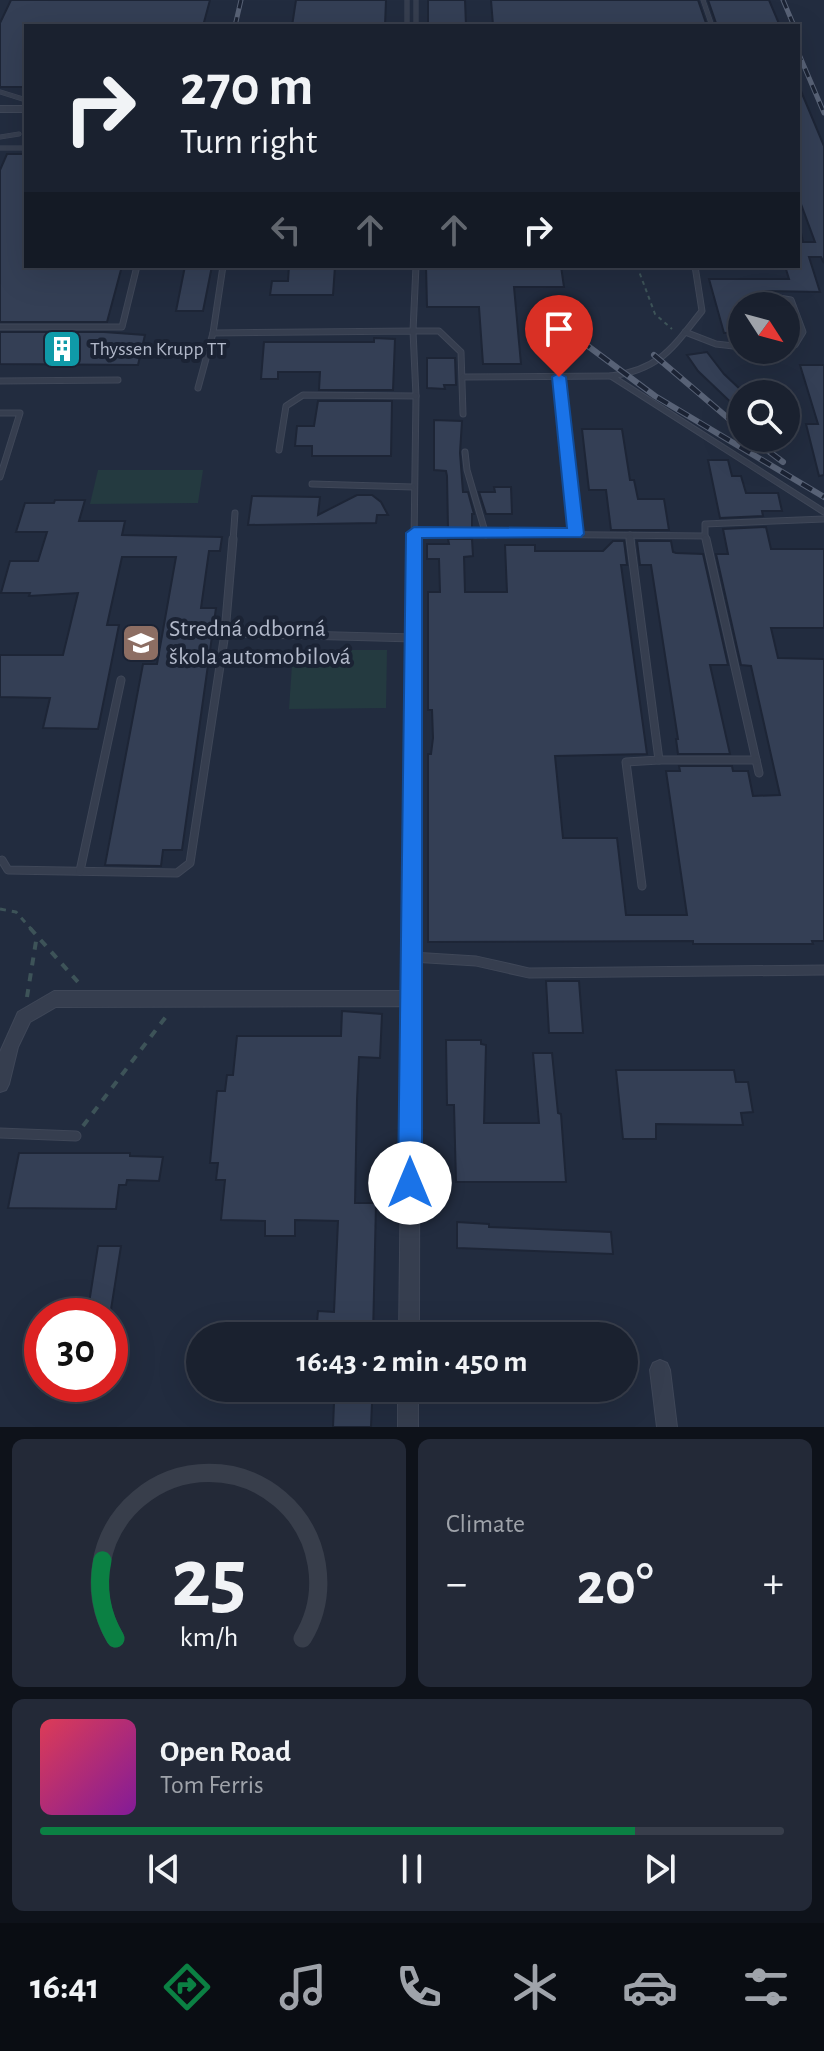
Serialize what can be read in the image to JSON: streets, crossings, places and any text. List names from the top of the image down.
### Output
{
  "places": {
    "building": ["Thyssen Krupp TT"],
    "school or university": ["Stredná odborná škola automobilová"]
  },
  "north": "bottom right",
  "page": {
    "turn": ["270 m", "Turn right"],
    "limit": "30",
    "trip": "16:43 · 2 min · 450 m",
    "tile": "Climate",
    "heat": ["−", "20°", "+"],
    "song": ["Open Road", "Tom Ferris"],
    "tabs": "16:41",
    "gauge": ["25", "km/h"]
  }
}
